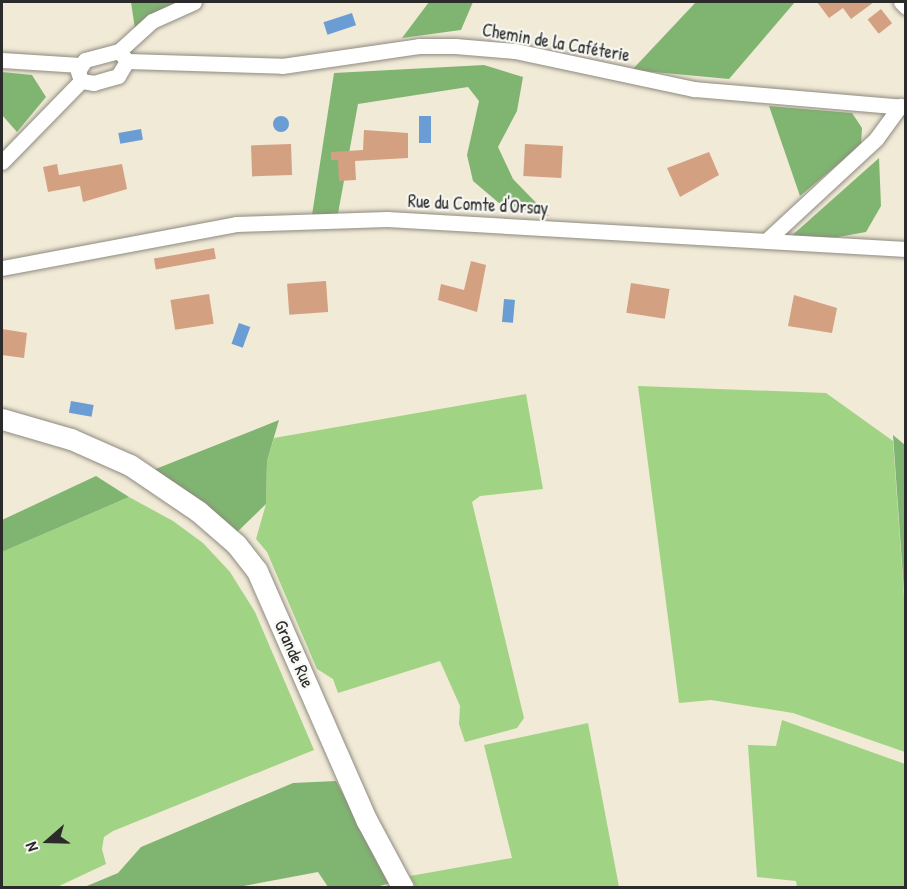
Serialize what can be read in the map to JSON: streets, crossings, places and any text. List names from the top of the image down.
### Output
{
  "streets": {
    "street": ["Chemin de la Caféterie", "Rue du Comte d'Orsay", "Grande Rue"]
  },
  "north": "left"
}
